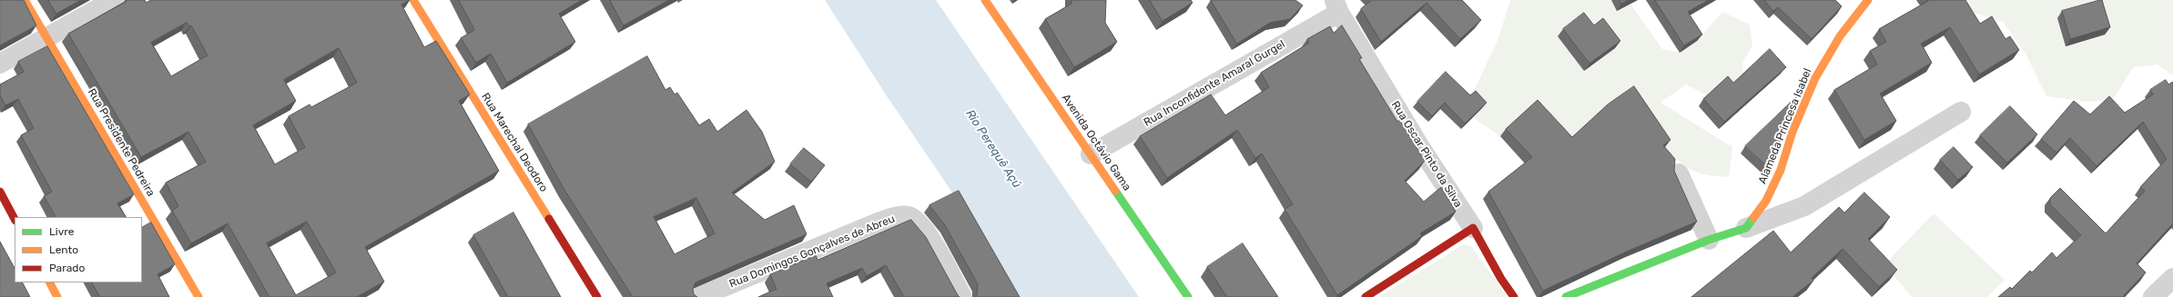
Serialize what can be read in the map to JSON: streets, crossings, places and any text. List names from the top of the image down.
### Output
{
  "streets": {
    "street": [
      "Rua Inconfidente Amaral Gurgel",
      "Alameda Princesa Isabel",
      "Rua Presidente Pedreira",
      "Rua Marechal Deodoro",
      "Avenida Octávio Gama",
      "Rua Oscar Pinto da Silva",
      "Rua Domingos Gonçalves de Abreu"
    ]
  },
  "crossings": [
    ["Rua Inconfidente Amaral Gurgel", "Avenida Octávio Gama"],
    ["Rua Inconfidente Amaral Gurgel", "Rua Oscar Pinto da Silva"]
  ],
  "water": ["Rio Perequê Açú"],
  "legend": ["Livre", "Lento", "Parado"]
}
